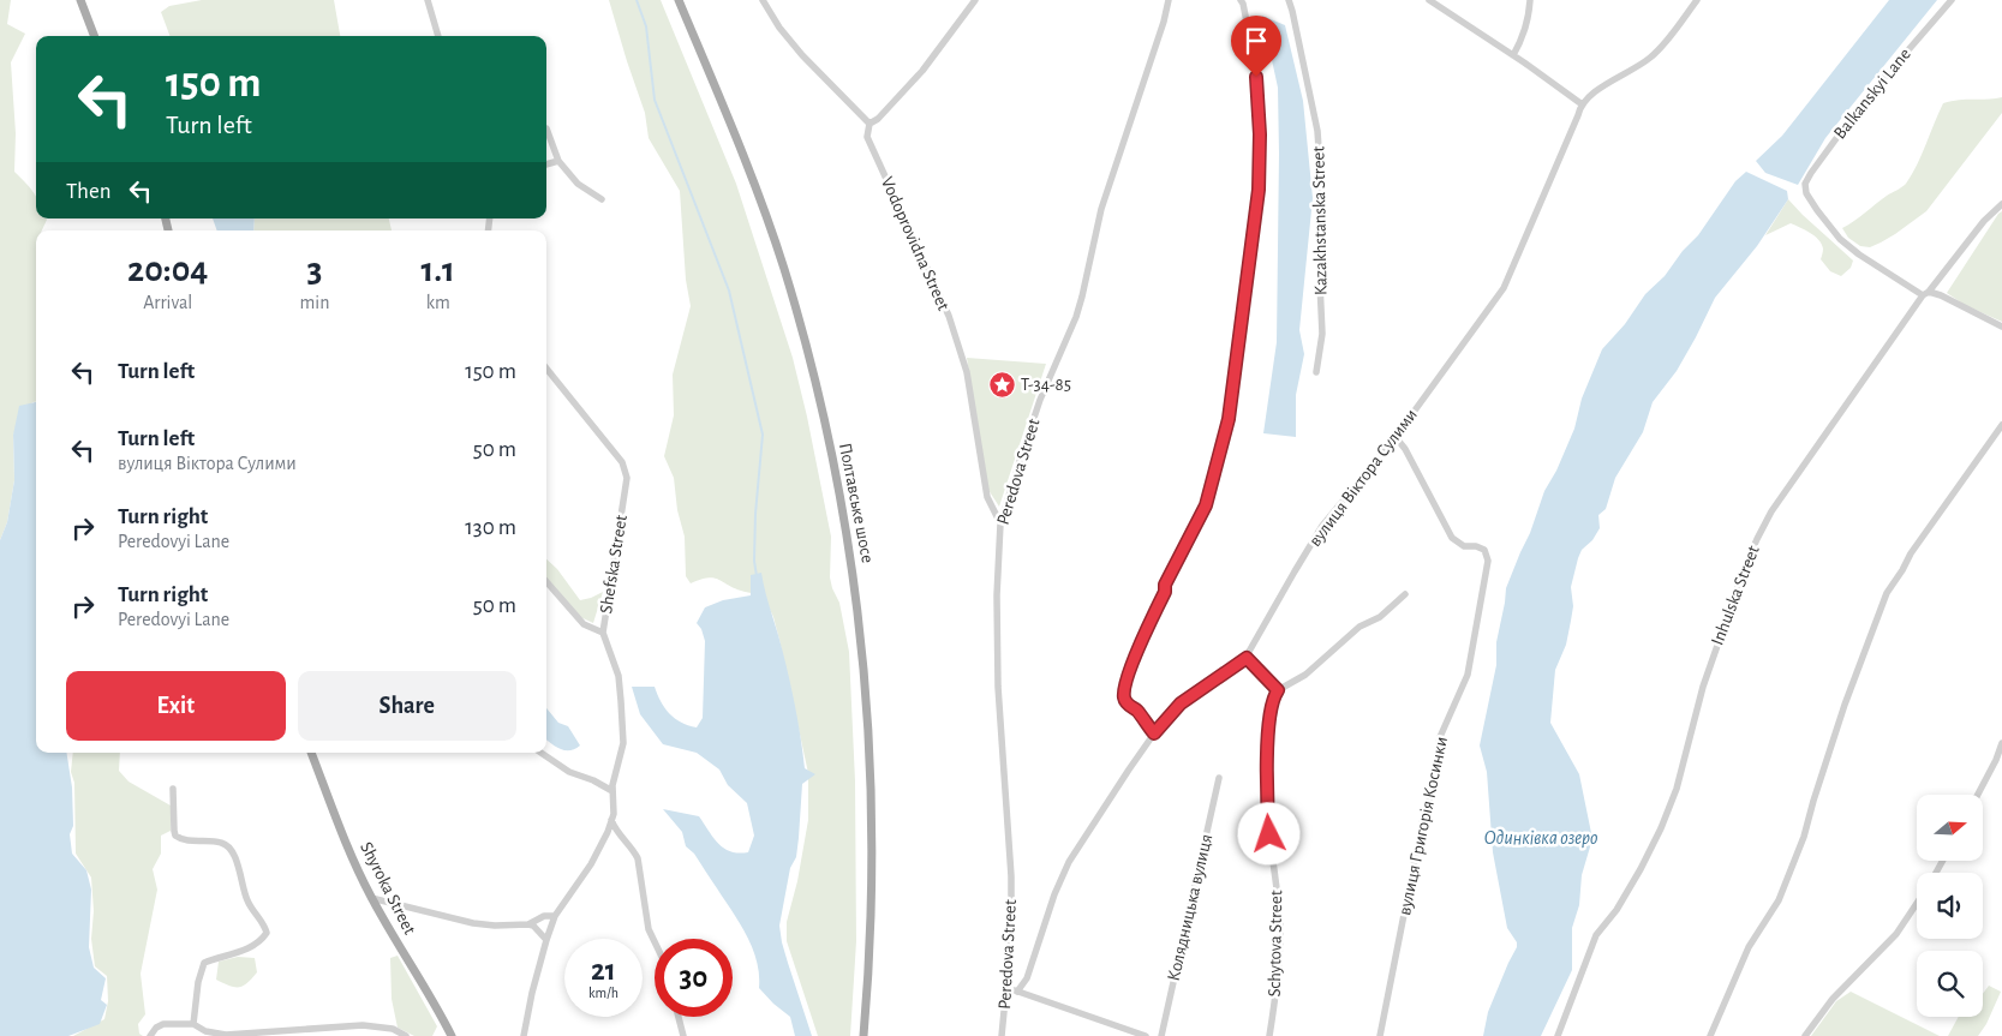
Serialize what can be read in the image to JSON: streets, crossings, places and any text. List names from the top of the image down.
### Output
{
  "streets": {
    "main road": ["Полтавське шосе", "Shyroka Street"],
    "street": [
      "Balkanskyi Lane",
      "Kazakhstanska Street",
      "Vodoprovidna Street",
      "Peredova Street",
      "вулиця Віктора Сулими",
      "Shefska Street",
      "Inhulska Street",
      "вулиця Григорія Косинки",
      "Колядницька вулиця",
      "Schytova Street"
    ]
  },
  "crossings": [
    ["Balkanskyi Lane", "Inhulska Street"],
    ["Vodoprovidna Street", "Peredova Street"],
    ["вулиця Віктора Сулими", "вулиця Григорія Косинки"]
  ],
  "water": ["Одинківка озеро"],
  "places": {
    "place": ["Т-34-85"]
  },
  "north": "right",
  "page": {
    "turn": ["150 m", "Turn left"],
    "then": "Then",
    "eta": [
      "20:04",
      "Arrival",
      "3",
      "min",
      "1.1",
      "km"
    ],
    "list": [
      {
        "name": "Turn left",
        "value": "150 m"
      },
      {
        "name": "Turn left",
        "note": "вулиця Віктора Сулими",
        "value": "50 m"
      },
      {
        "name": "Turn right",
        "note": "Peredovyi Lane",
        "value": "130 m"
      },
      {
        "name": "Turn right",
        "note": "Peredovyi Lane",
        "value": "50 m"
      }
    ],
    "buttons": ["Exit", "Share"],
    "speed": "21 km/h",
    "limit": "30"
  }
}
